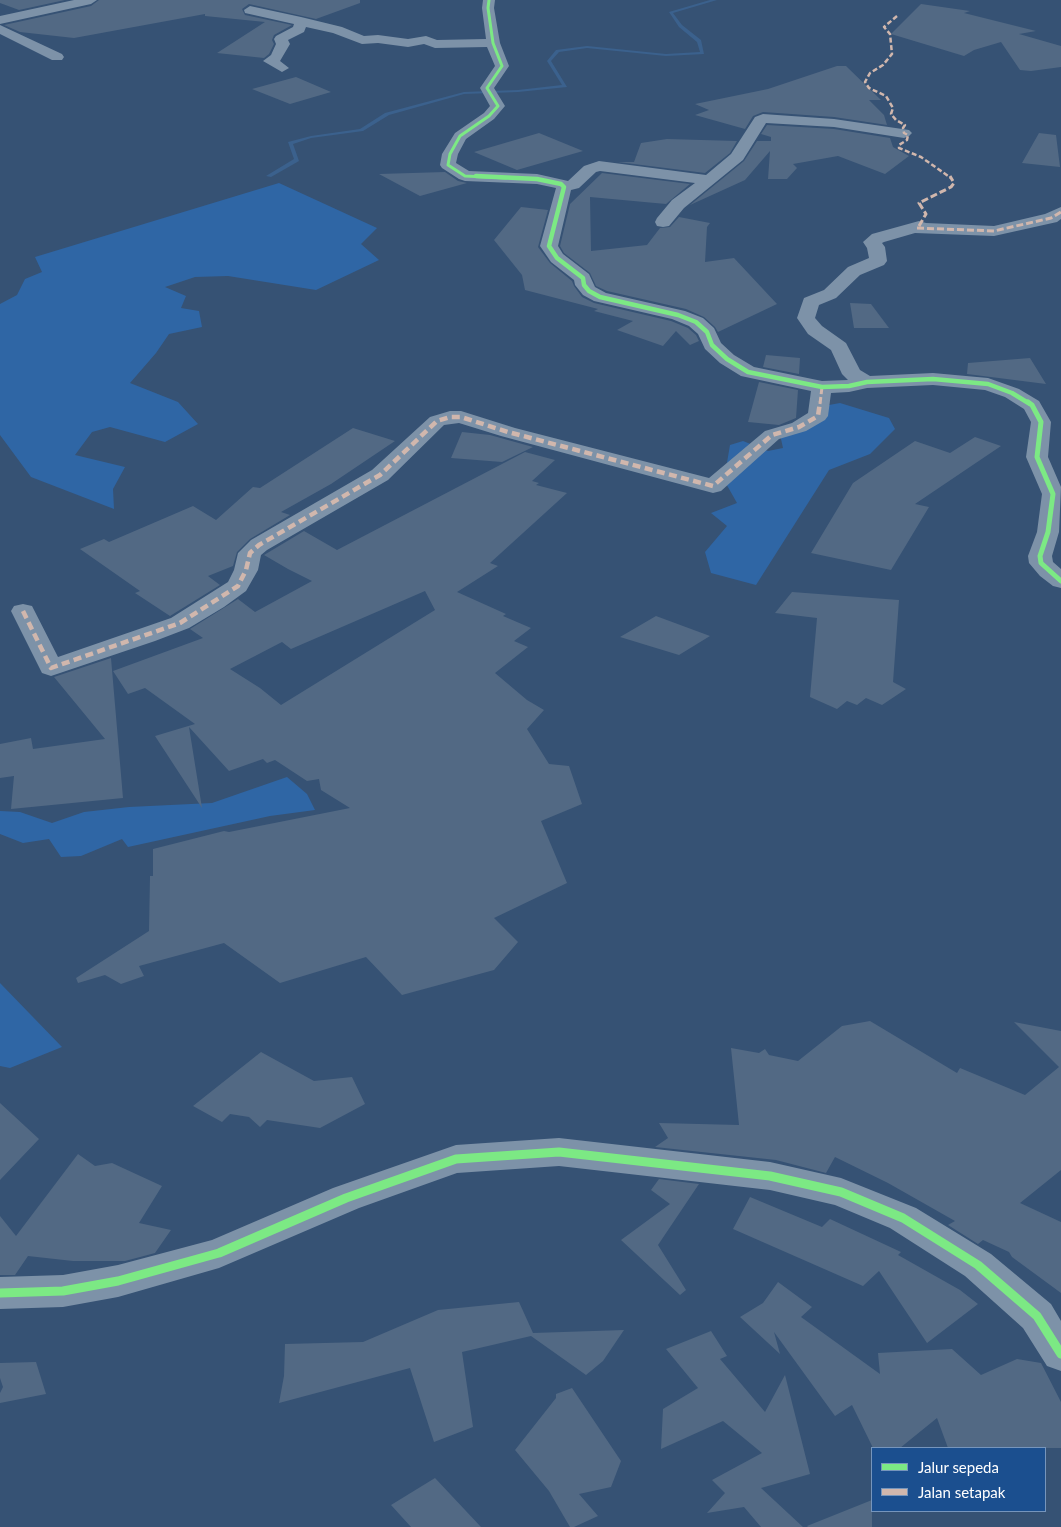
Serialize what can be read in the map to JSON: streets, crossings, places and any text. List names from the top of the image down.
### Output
{
  "legend": ["Jalur sepeda", "Jalan setapak"]
}
